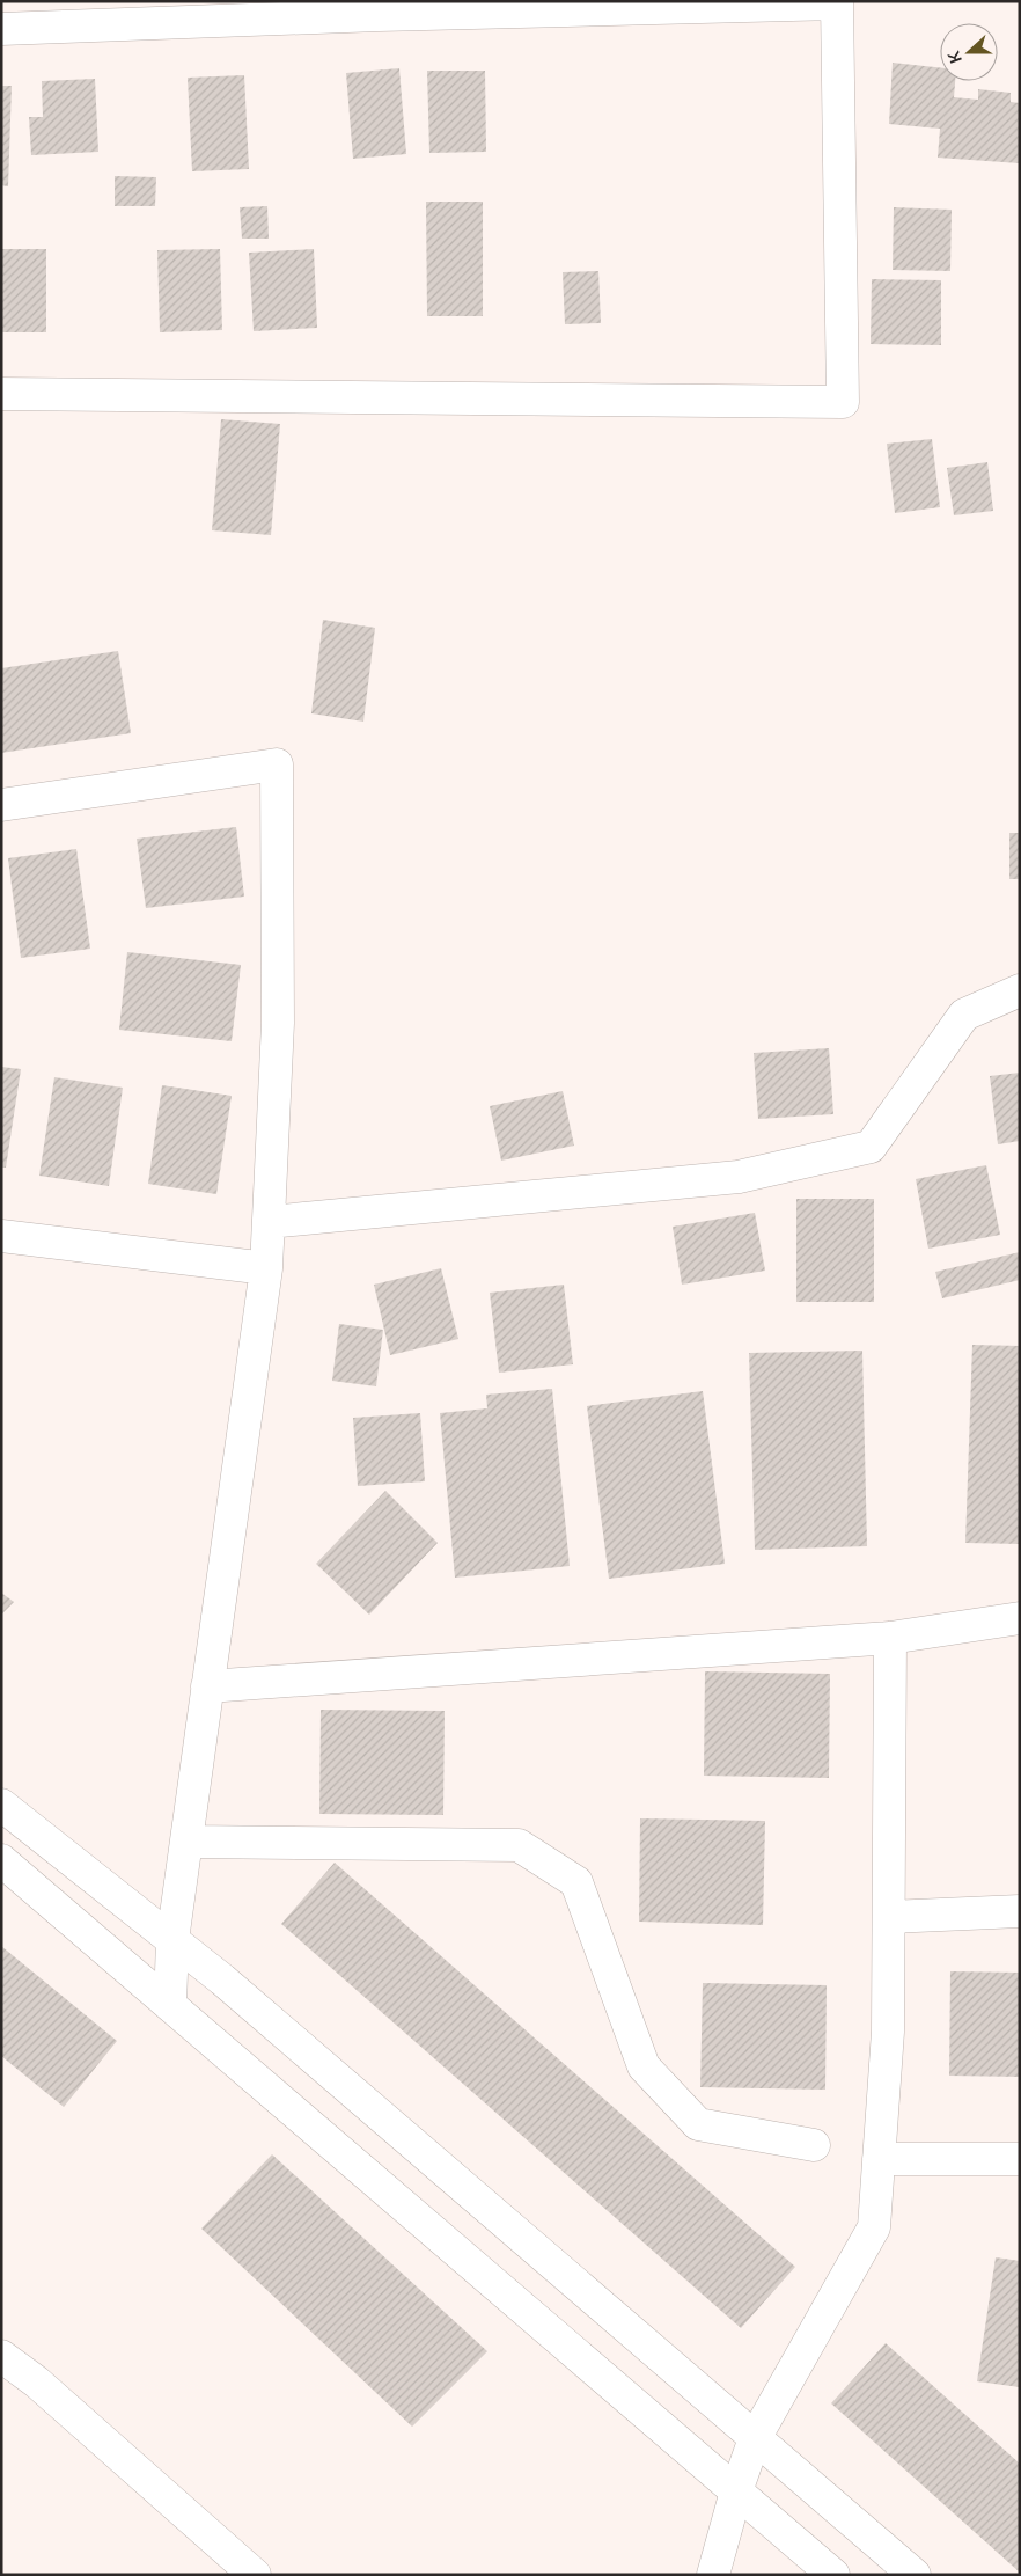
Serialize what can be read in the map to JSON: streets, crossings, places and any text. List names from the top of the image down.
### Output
{
  "north": "left"
}
